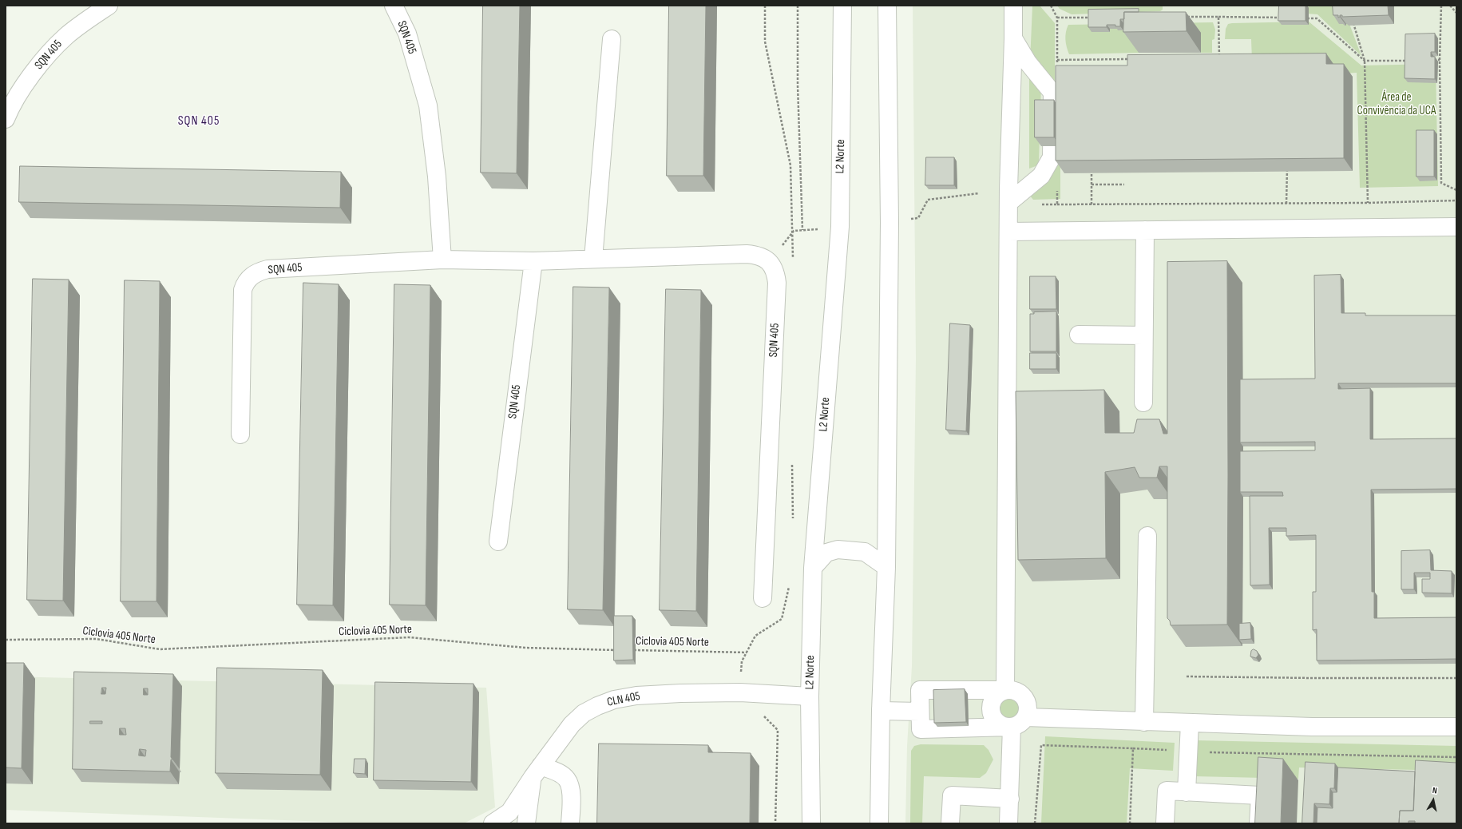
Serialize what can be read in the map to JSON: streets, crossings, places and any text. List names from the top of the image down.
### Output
{
  "streets": {
    "street": ["SQN 405", "L2 Norte", "CLN 405"],
    "path": ["Ciclovia 405 Norte"]
  },
  "crossings": [
    ["L2 Norte", "CLN 405"]
  ],
  "districts": ["SQN 405"],
  "parks": ["Área de Convivência da UCA"],
  "north": "top"
}
